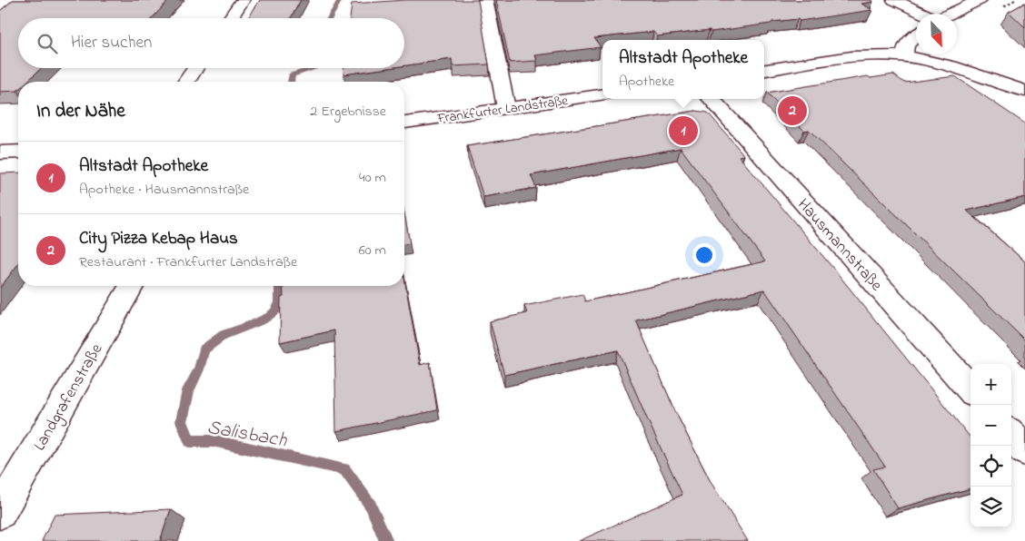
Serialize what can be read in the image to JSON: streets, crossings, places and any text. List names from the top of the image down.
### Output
{
  "streets": {
    "street": ["Frankfurter Landstraße", "Hausmannstraße", "Landgrafenstraße"]
  },
  "water": ["Salisbach"],
  "north": "bottom right",
  "page": {
    "search": "Hier suchen",
    "popup": ["Altstadt Apotheke", "Apotheke"],
    "heading": ["In der Nähe", "2 Ergebnisse"],
    "pins": ["2", "1"],
    "list": [
      {
        "mark": "1",
        "name": "Altstadt Apotheke",
        "note": "Apotheke · Hausmannstraße",
        "value": "40 m"
      },
      {
        "mark": "2",
        "name": "City Pizza Kebap Haus",
        "note": "Restaurant · Frankfurter Landstraße",
        "value": "60 m"
      }
    ],
    "map_buttons": ["+", "−"]
  }
}
